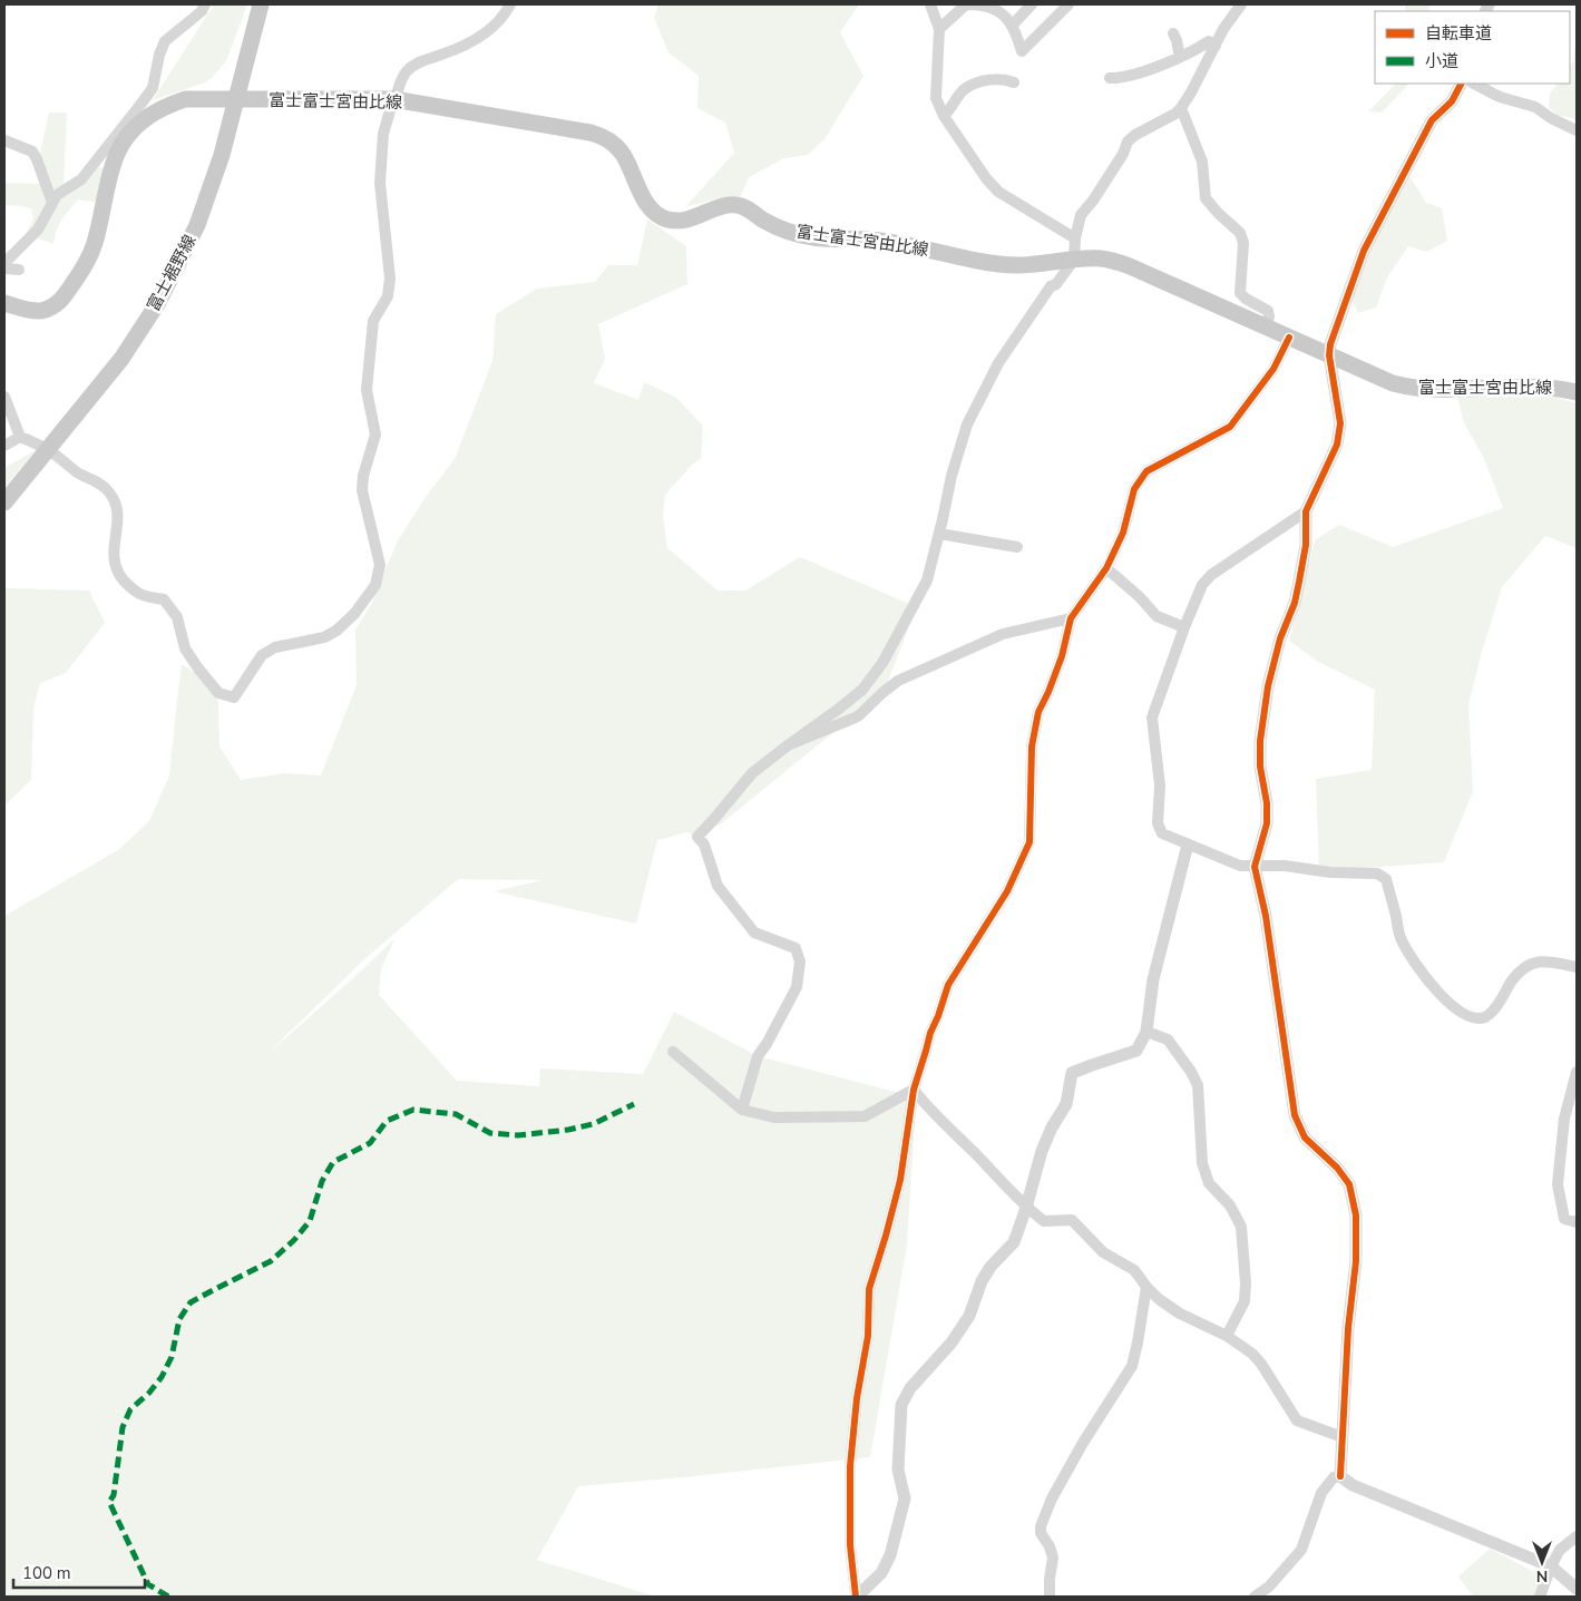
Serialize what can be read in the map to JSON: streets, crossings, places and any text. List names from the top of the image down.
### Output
{
  "streets": {
    "main road": ["富士富士宮由比線", "富士裾野線"]
  },
  "crossings": [
    ["富士富士宮由比線", "富士裾野線"]
  ],
  "legend": ["自転車道", "小道"],
  "scale_bar": "100 m",
  "north": "bottom"
}
